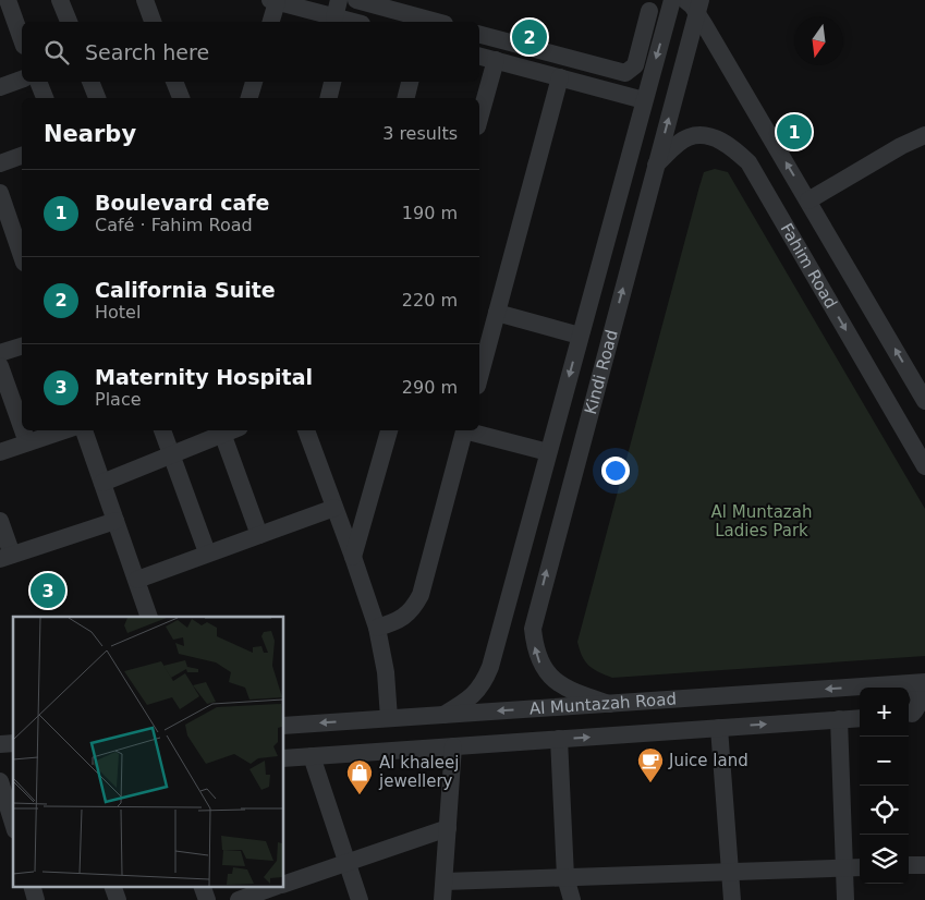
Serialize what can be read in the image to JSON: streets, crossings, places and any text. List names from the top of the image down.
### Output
{
  "streets": {
    "street": ["Fahim Road", "Kindi Road", "Al Muntazah Road"]
  },
  "crossings": [
    ["Fahim Road", "Kindi Road"],
    ["Kindi Road", "Al Muntazah Road"]
  ],
  "parks": ["Al Muntazah Ladies Park"],
  "places": {
    "cafe": ["Juice land"],
    "shop": ["Al khaleej jewellery"]
  },
  "north": "bottom",
  "page": {
    "pins": ["2", "1", "3"],
    "search": "Search here",
    "heading": ["Nearby", "3 results"],
    "list": [
      {
        "mark": "1",
        "name": "Boulevard cafe",
        "note": "Café · Fahim Road",
        "value": "190 m"
      },
      {
        "mark": "2",
        "name": "California Suite",
        "note": "Hotel",
        "value": "220 m"
      },
      {
        "mark": "3",
        "name": "Maternity Hospital",
        "note": "Place",
        "value": "290 m"
      }
    ],
    "map_buttons": ["+", "−"]
  }
}
